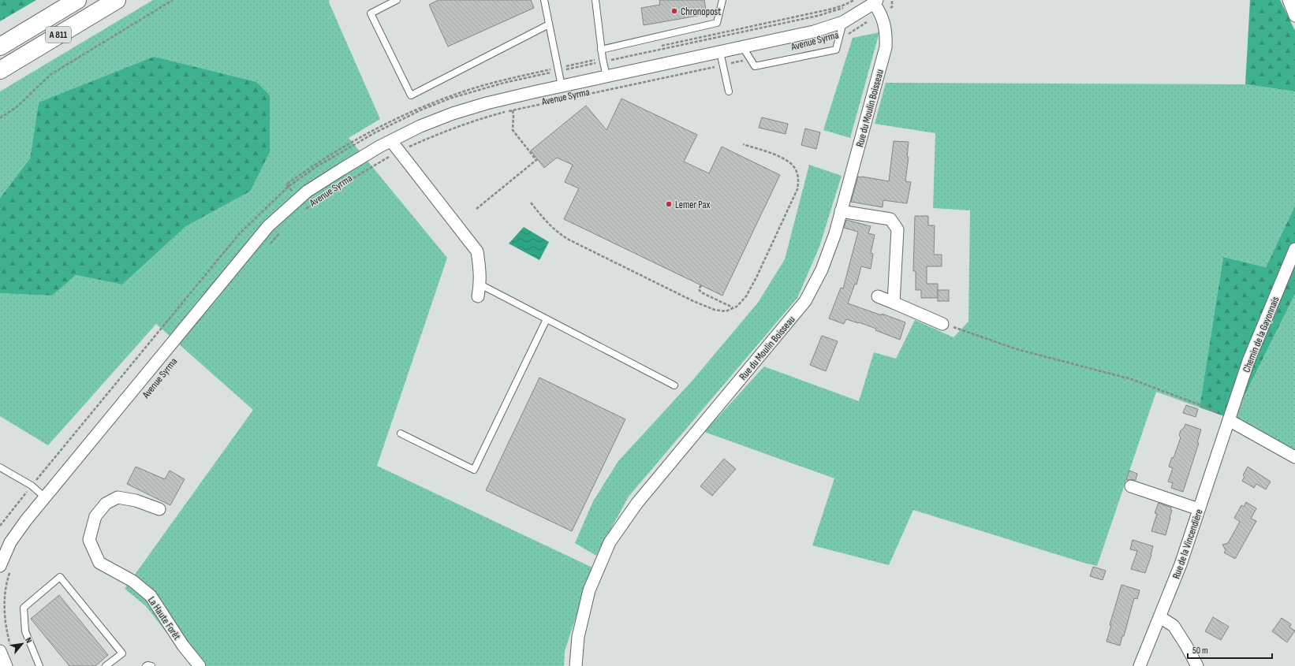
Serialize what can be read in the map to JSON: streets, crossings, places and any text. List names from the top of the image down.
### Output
{
  "streets": {
    "highway": ["A 811"],
    "street": [
      "Avenue Syrma",
      "Rue du Moulin Boisseau",
      "Chemin de la Gayonnais",
      "Rue de la Vincendière",
      "La Haute Forêt"
    ]
  },
  "crossings": [
    ["Avenue Syrma", "Rue du Moulin Boisseau"],
    ["Chemin de la Gayonnais", "Rue de la Vincendière"]
  ],
  "places": ["Chronopost", "Lemer Pax"],
  "scale_bar": "50 m",
  "north": "top right"
}
